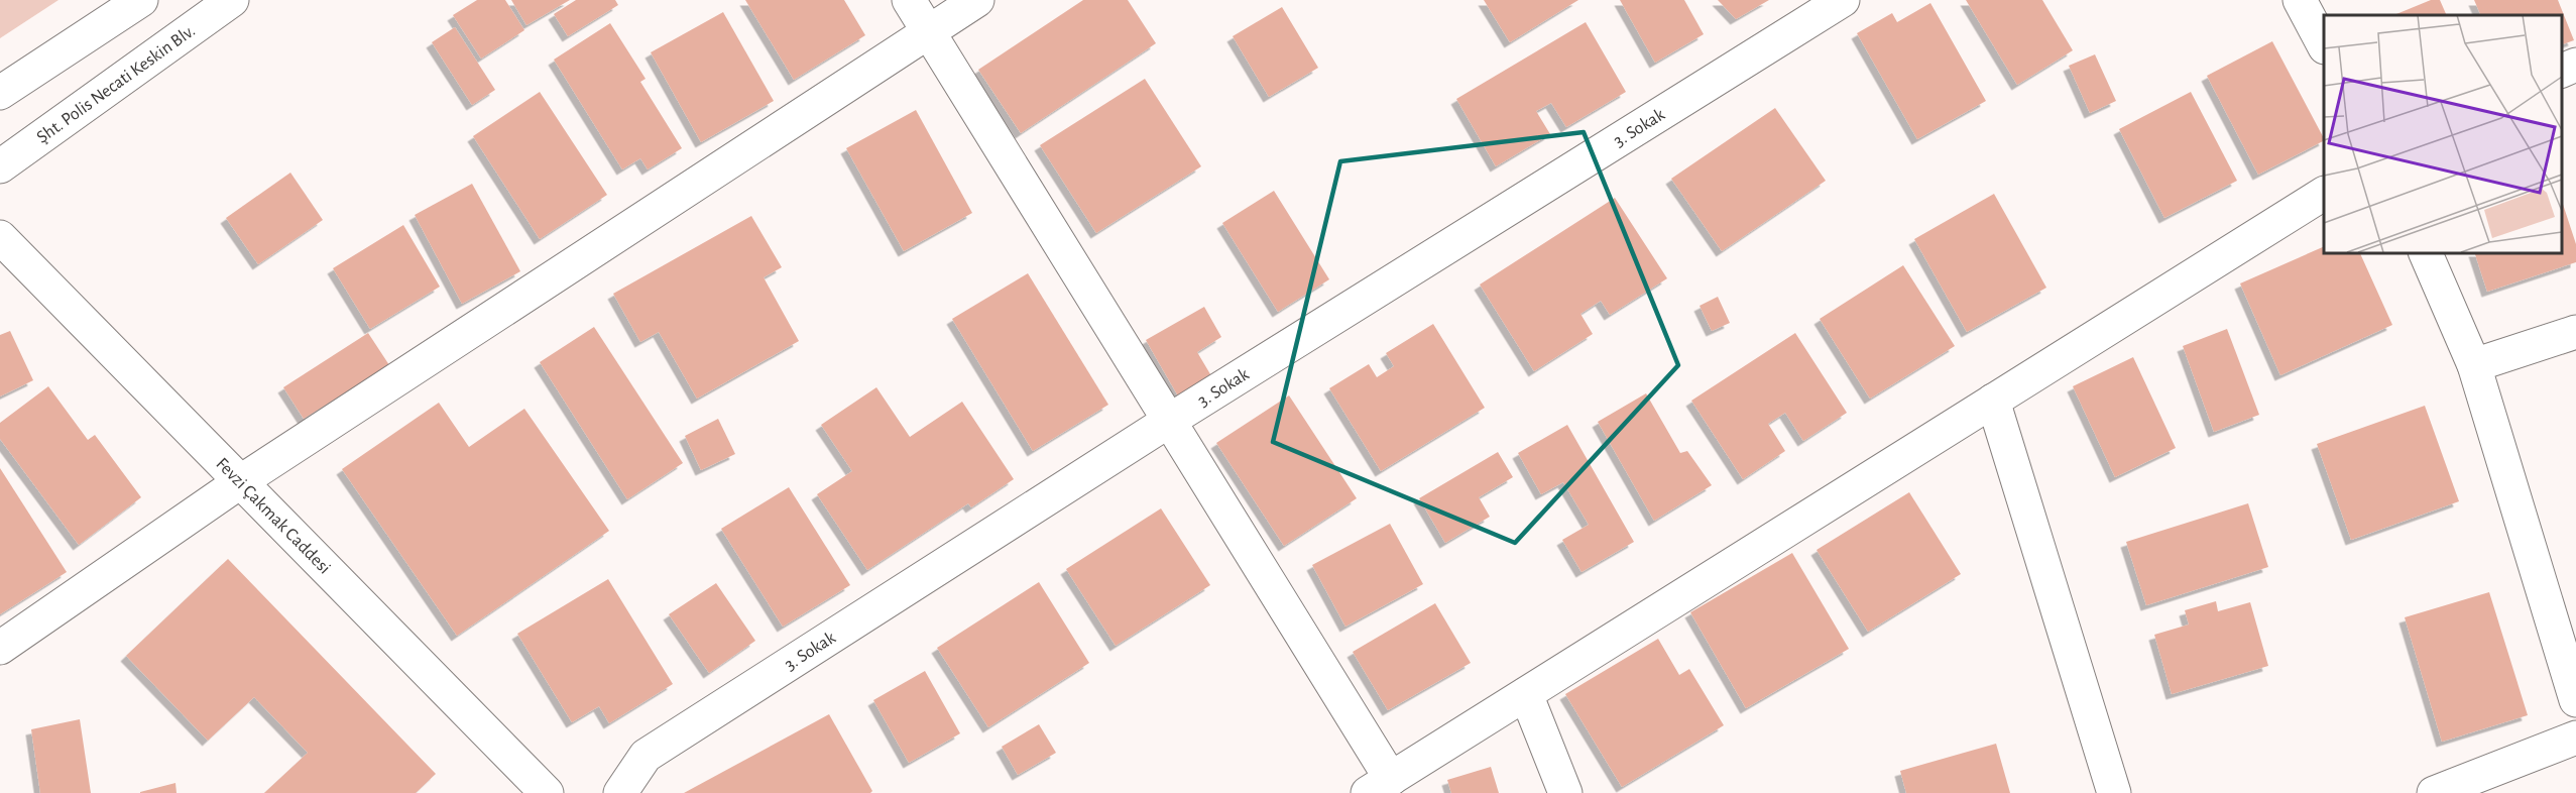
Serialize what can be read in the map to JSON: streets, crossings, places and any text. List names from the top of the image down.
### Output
{
  "streets": {
    "street": ["Şht. Polis Necati Keskin Blv.", "3. Sokak", "Fevzi Çakmak Caddesi"]
  }
}
